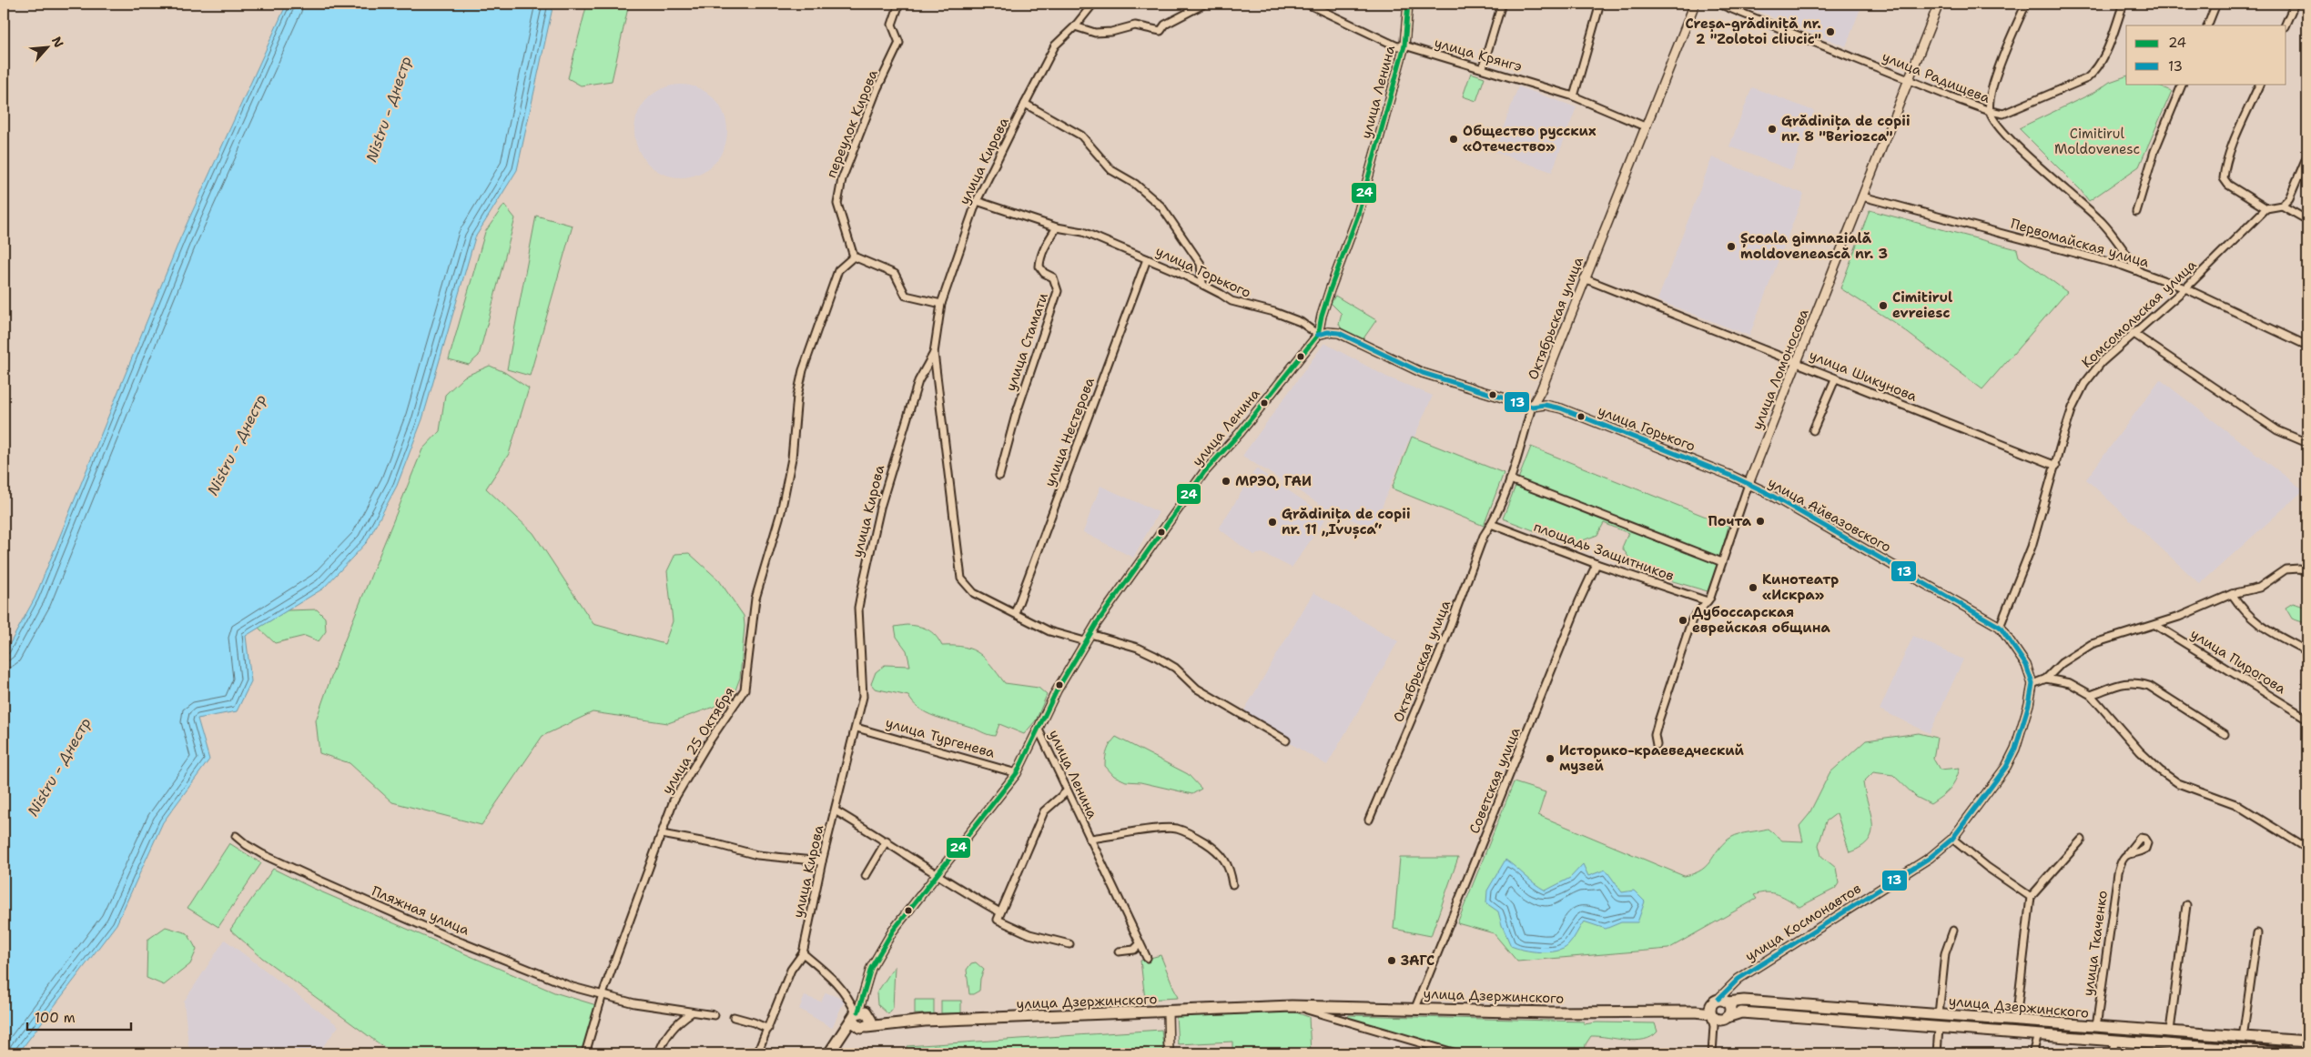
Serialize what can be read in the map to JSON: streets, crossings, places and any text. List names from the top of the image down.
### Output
{
  "streets": {
    "highway": ["улица Дзержинского"],
    "street": [
      "улица Крянгэ",
      "улица Радищева",
      "улица Ленина",
      "переулок Кирова",
      "улица Кирова",
      "Первомайская улица",
      "улица Горького",
      "Комсомольская улица",
      "Октябрьская улица",
      "улица Стамати",
      "улица Ломоносова",
      "улица Шикунова",
      "улица Нестерова",
      "улица Айвазовского",
      "площадь Защитников",
      "улица Пирогова",
      "улица Тургенева",
      "улица 25 Октября",
      "Советская улица",
      "Пляжная улица",
      "улица Космонавтов",
      "улица Ткаченко"
    ]
  },
  "crossings": [
    ["улица Крянгэ", "улица Ленина"],
    ["улица Крянгэ", "Октябрьская улица"],
    ["улица Радищева", "Первомайская улица"],
    ["улица Радищева", "улица Ломоносова"],
    ["улица Ленина", "улица Горького"],
    ["переулок Кирова", "улица 25 Октября"],
    ["улица Кирова", "улица Горького"],
    ["улица Кирова", "улица Тургенева"],
    ["Первомайская улица", "Комсомольская улица"],
    ["Первомайская улица", "улица Ломоносова"],
    ["улица Горького", "Октябрьская улица"],
    ["улица Горького", "улица Стамати"],
    ["улица Горького", "улица Ломоносова"],
    ["улица Горького", "улица Нестерова"],
    ["улица Горького", "улица Айвазовского"],
    ["Комсомольская улица", "улица Шикунова"],
    ["Комсомольская улица", "улица Айвазовского"],
    ["Октябрьская улица", "улица Шикунова"],
    ["Октябрьская улица", "площадь Защитников"],
    ["улица Ломоносова", "улица Шикунова"],
    ["улица Ломоносова", "улица Айвазовского"],
    ["улица Ломоносова", "площадь Защитников"],
    ["улица Айвазовского", "улица Космонавтов"],
    ["площадь Защитников", "Советская улица"],
    ["улица 25 Октября", "Пляжная улица"],
    ["Советская улица", "улица Дзержинского"],
    ["улица Космонавтов", "улица Дзержинского"],
    ["улица Ткаченко", "улица Дзержинского"]
  ],
  "water": ["Nistru - Днестр"],
  "parks": ["Cimitirul Moldovenesc"],
  "places": [
    "Creșa-grădiniță nr. 2 \"Zolotoi cliucic\"",
    "Grădinița de copii nr. 8 \"Beriozca\"",
    "Общество русских «Отечество»",
    "Școala gimnazială moldovenească nr. 3",
    "Cimitirul evreiesc",
    "МРЭО, ГАИ",
    "Почта",
    "Grădinița de copii nr. 11 „Ivușca“",
    "Кинотеатр «Искра»",
    "Дубоссарская еврейская община",
    "Историко-краеведческий музей",
    "ЗАГС"
  ],
  "lines": ["transit line 24", "transit line 13"],
  "legend": ["24", "13"],
  "scale_bar": "100 m",
  "north": "top right"
}
